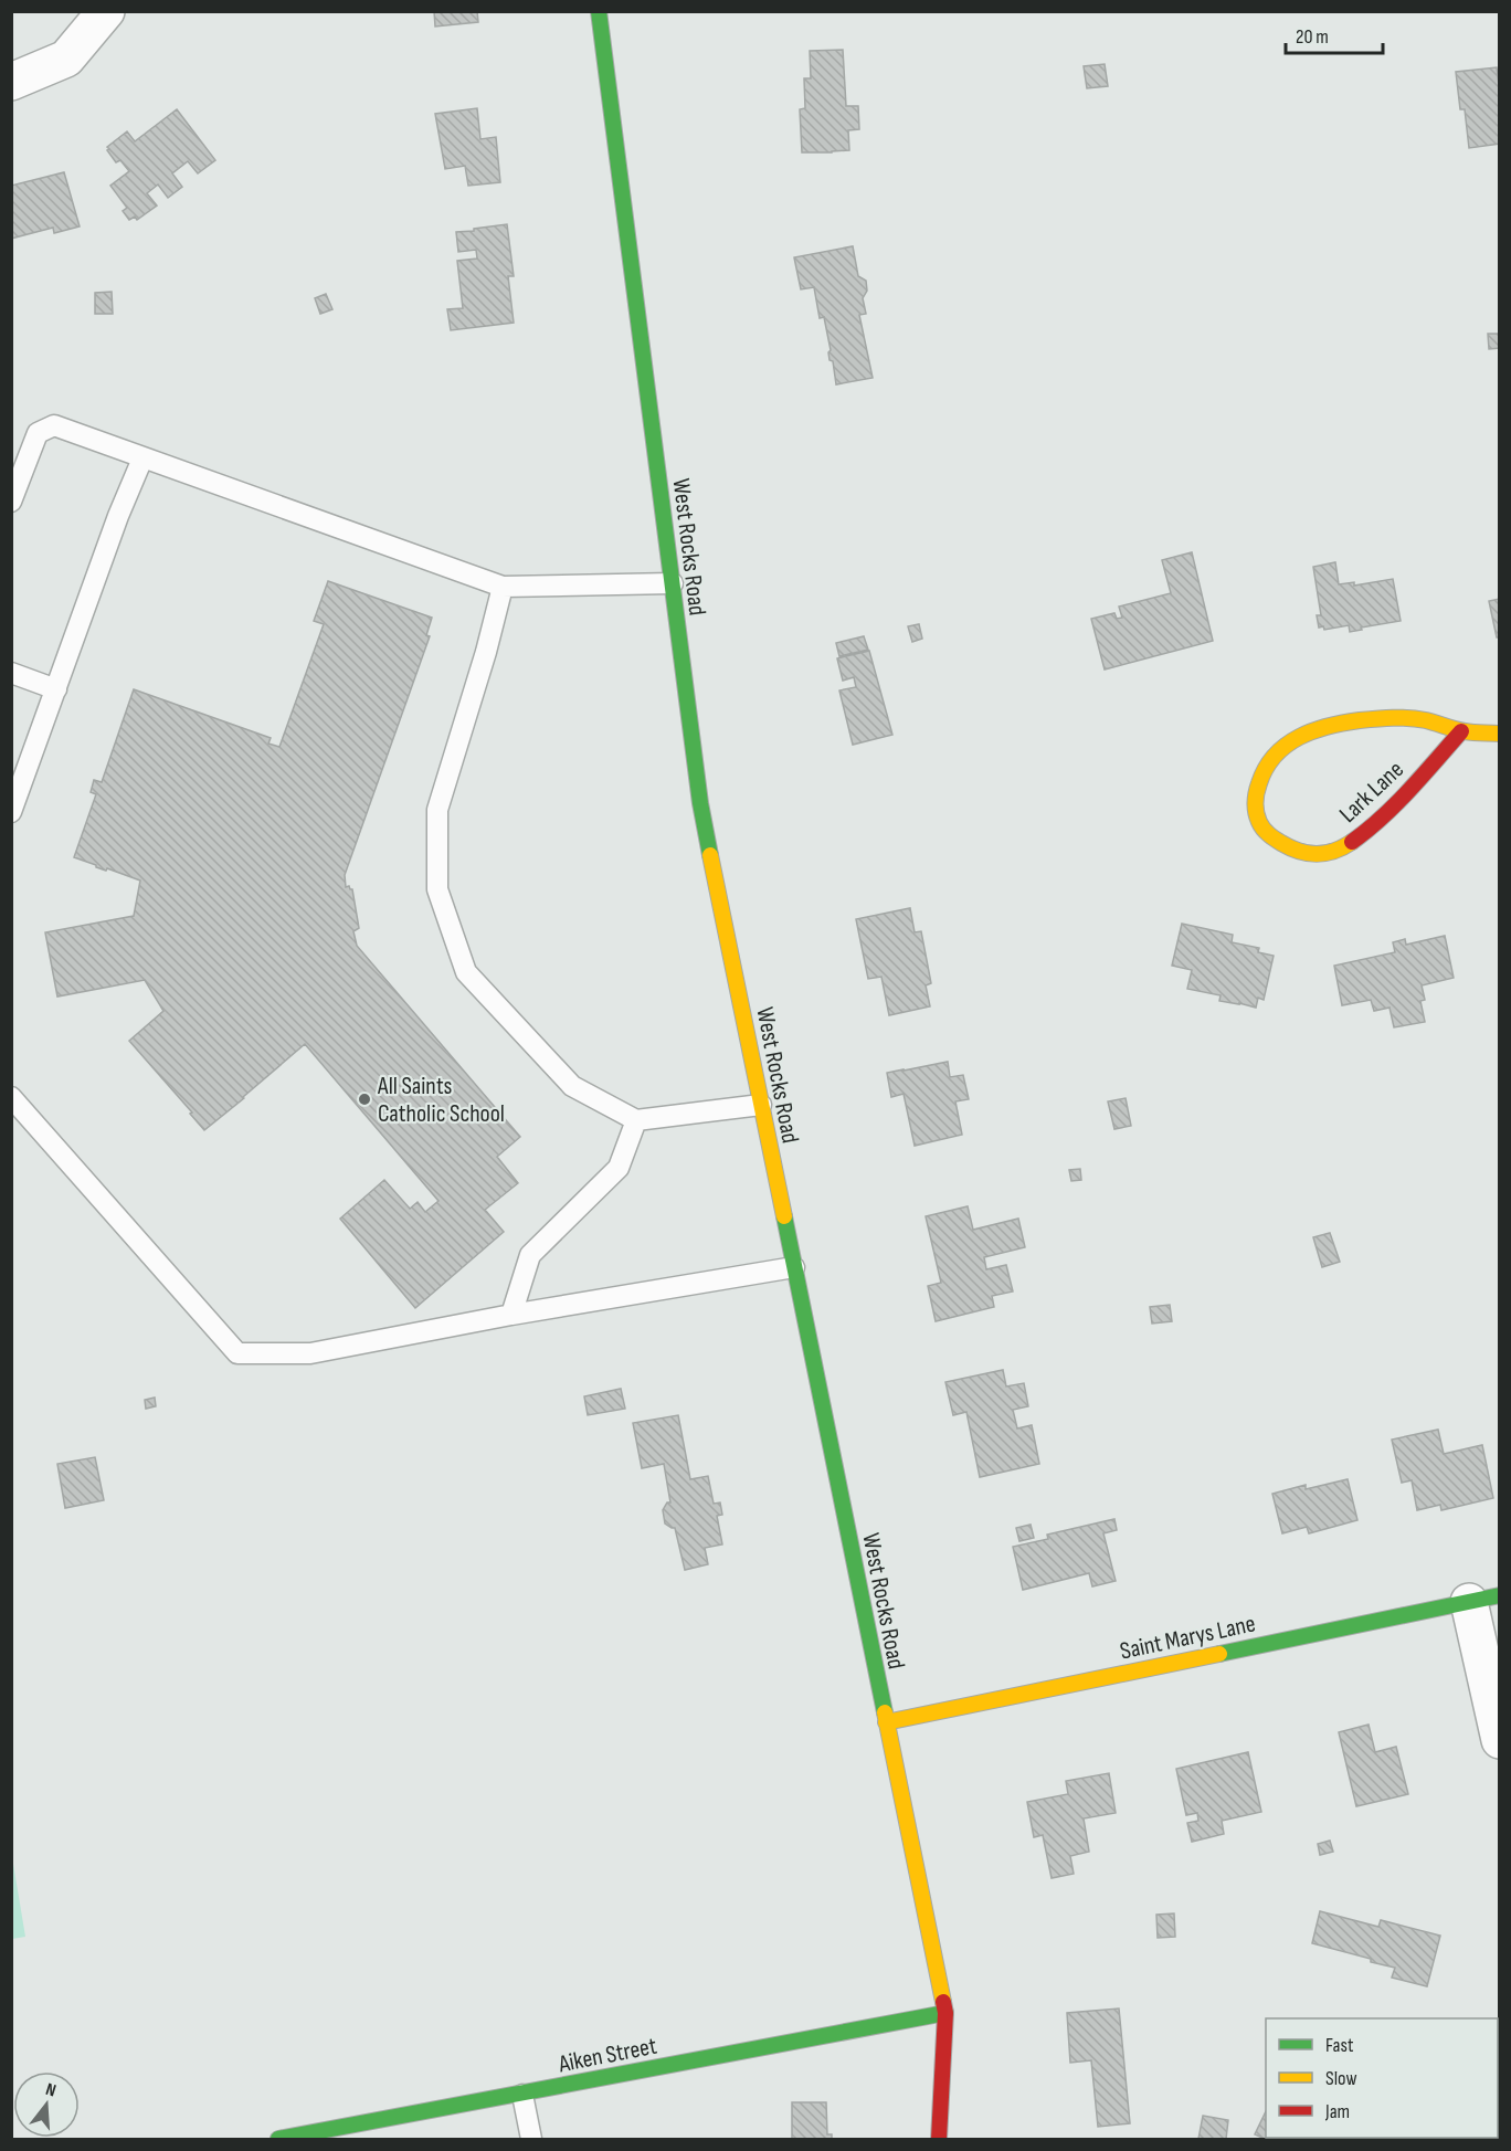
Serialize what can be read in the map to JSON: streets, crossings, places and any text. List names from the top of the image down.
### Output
{
  "streets": {
    "main road": [
      "West Rocks Road",
      "Lark Lane",
      "Saint Marys Lane",
      "Aiken Street"
    ]
  },
  "crossings": [
    ["West Rocks Road", "Saint Marys Lane"],
    ["West Rocks Road", "Aiken Street"]
  ],
  "places": ["All Saints Catholic School"],
  "legend": ["Fast", "Slow", "Jam"],
  "scale_bar": "20 m",
  "north": "top"
}
